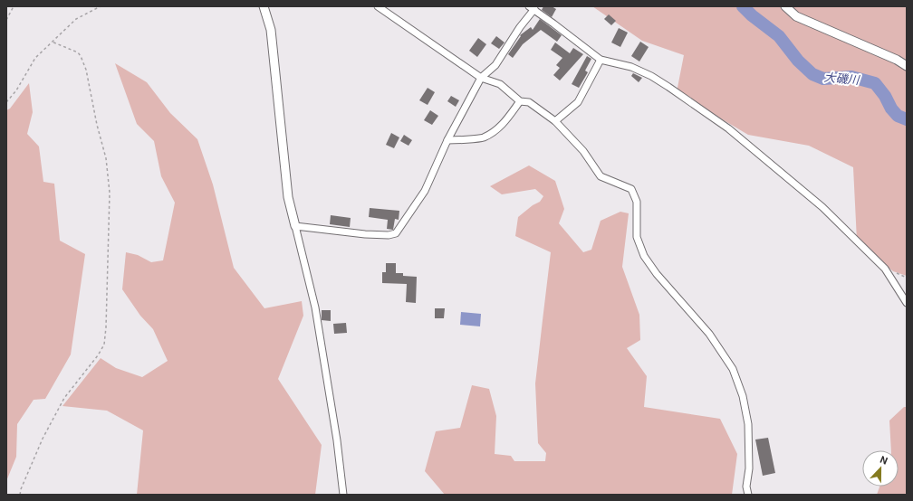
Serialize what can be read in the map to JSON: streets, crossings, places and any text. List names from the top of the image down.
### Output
{
  "water": ["大磯川"],
  "north": "top"
}
